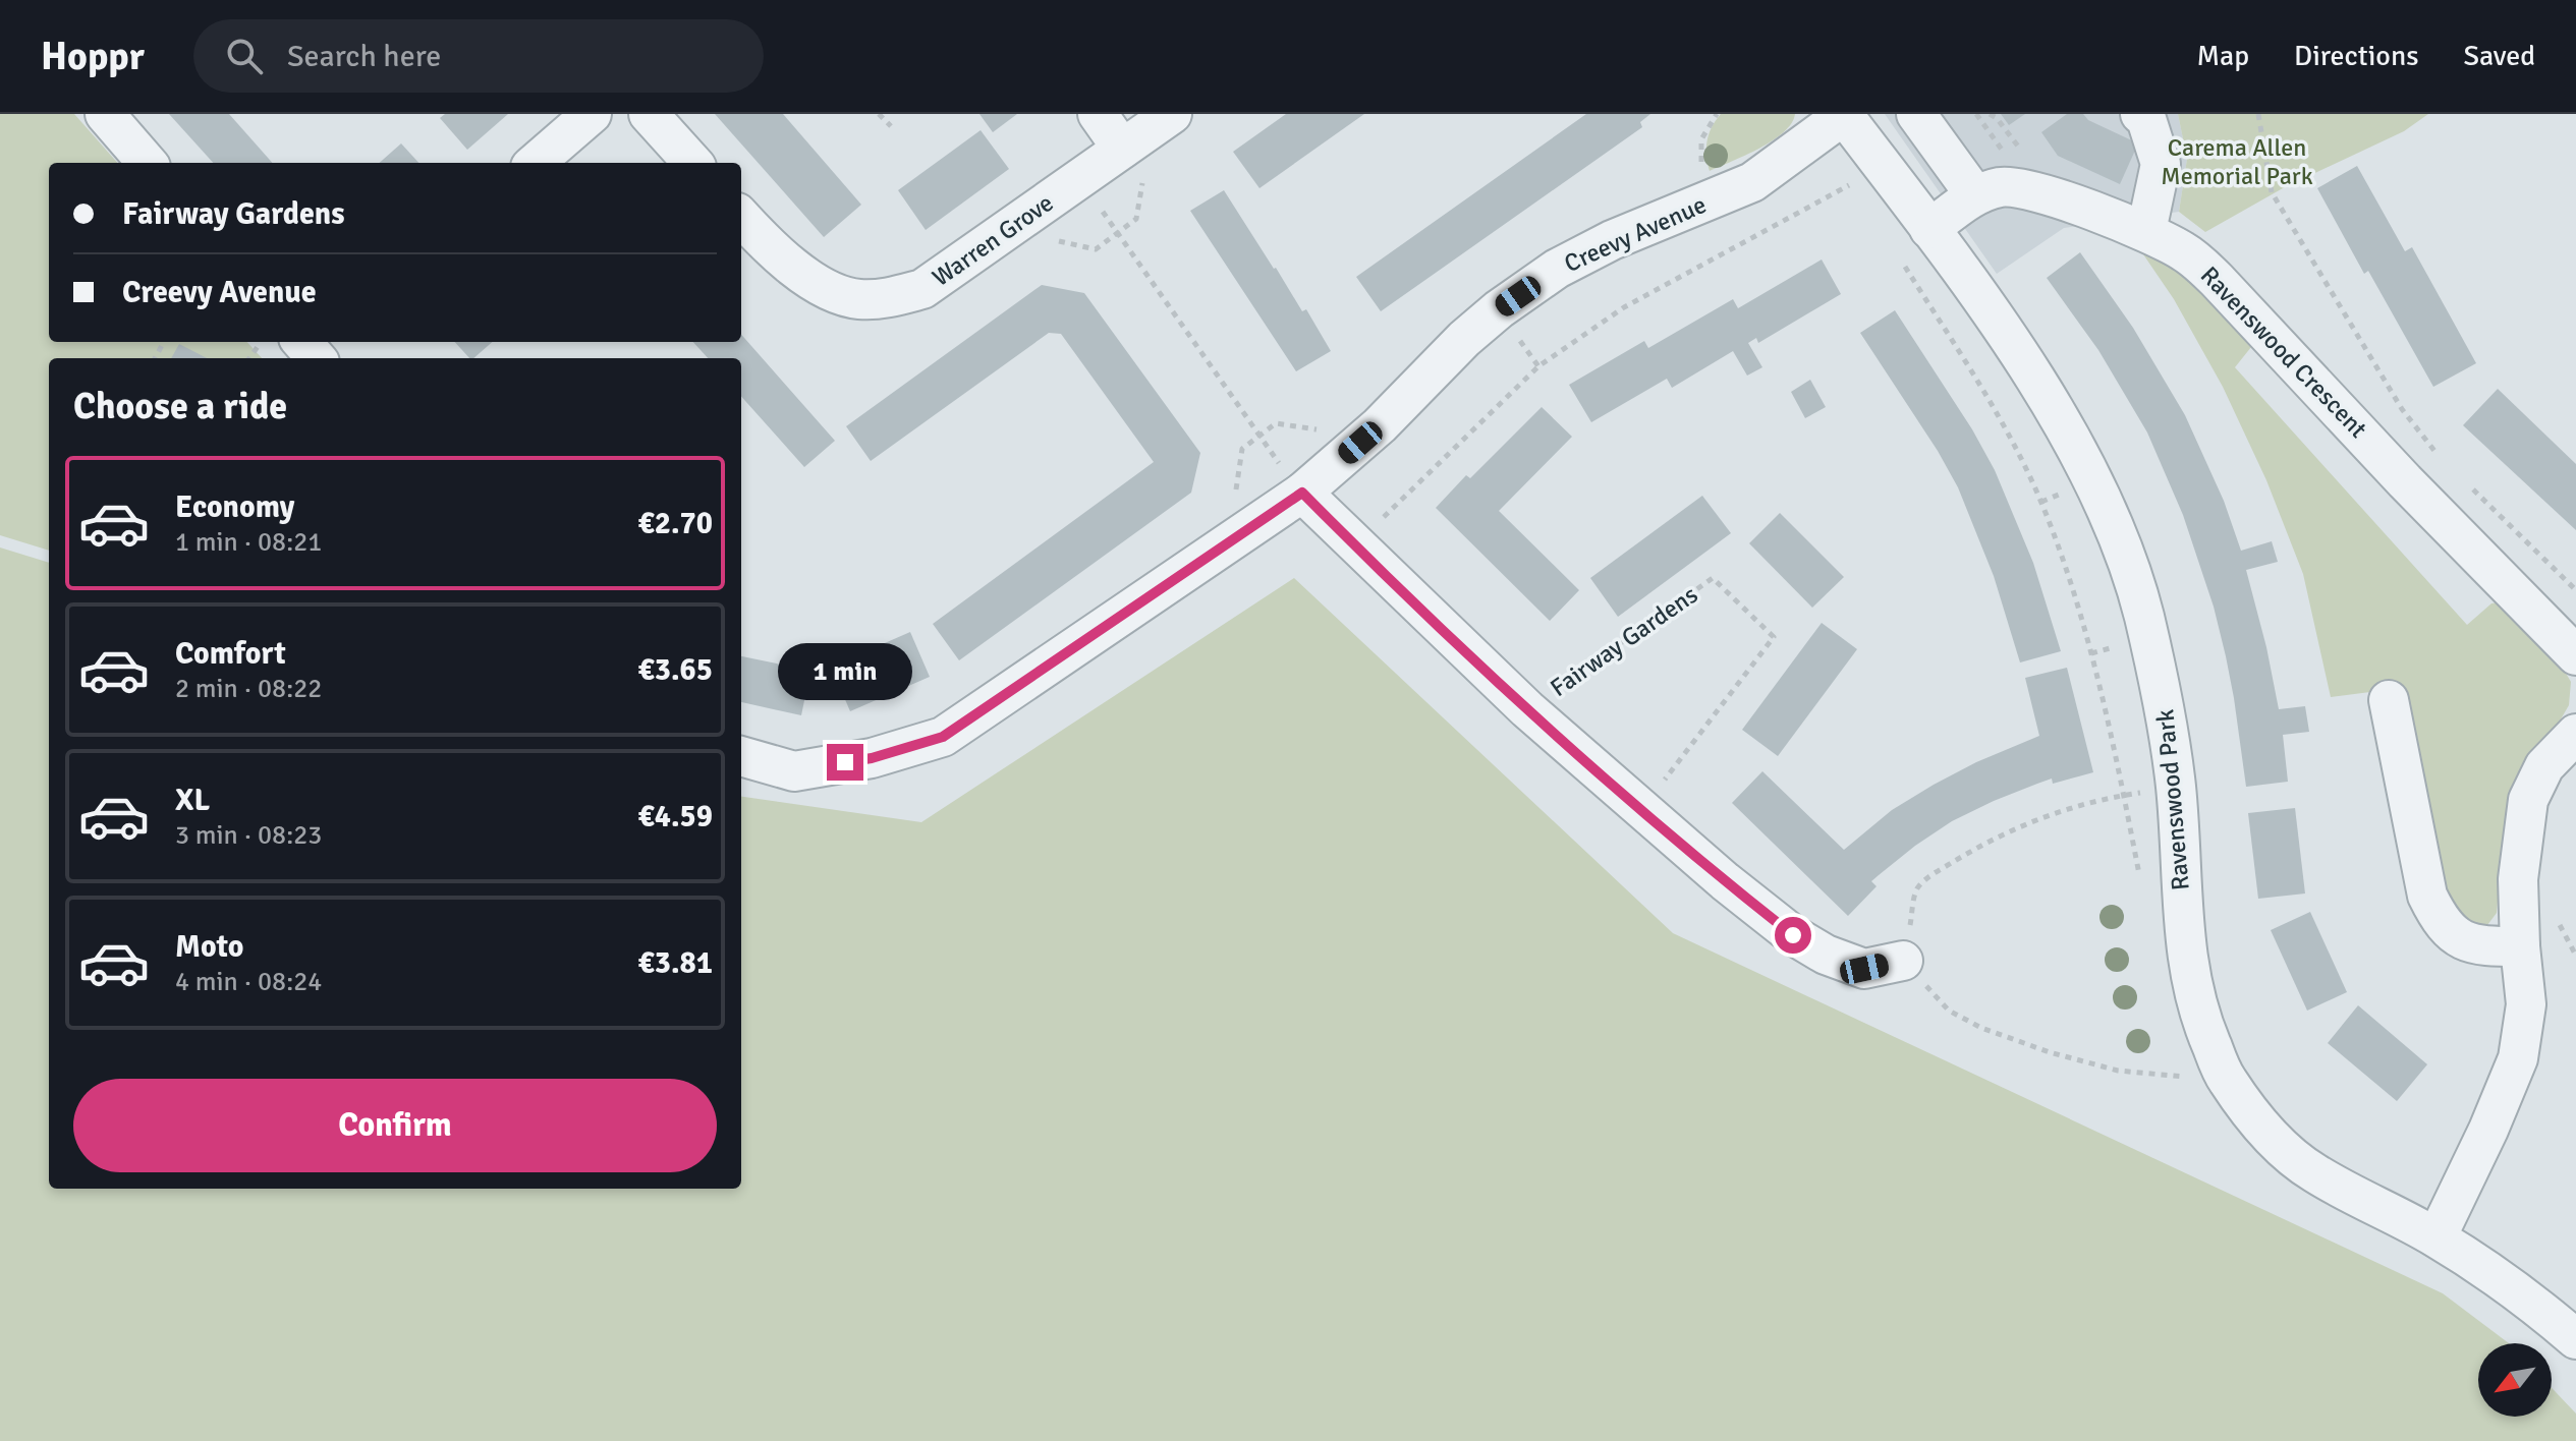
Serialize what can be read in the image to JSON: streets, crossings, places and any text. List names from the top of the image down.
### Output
{
  "streets": {
    "street": [
      "Creevy Avenue",
      "Warren Grove",
      "Ravenswood Crescent",
      "Fairway Gardens",
      "Ravenswood Park"
    ]
  },
  "crossings": [
    ["Creevy Avenue", "Warren Grove"],
    ["Creevy Avenue", "Fairway Gardens"],
    ["Creevy Avenue", "Ravenswood Park"],
    ["Warren Grove", "Fairway Gardens"],
    ["Ravenswood Crescent", "Ravenswood Park"]
  ],
  "parks": ["Carema Allen Memorial Park"],
  "north": "bottom left",
  "page": {
    "header": "Hoppr",
    "search": "Search here",
    "nav": ["Map", "Directions", "Saved"],
    "banner": ["Fairway Gardens", "Creevy Avenue"],
    "heading": "Choose a ride",
    "list": [
      {
        "name": "Economy",
        "note": "1 min · 08:21",
        "value": "€2.70"
      },
      {
        "name": "Comfort",
        "note": "2 min · 08:22",
        "value": "€3.65"
      },
      {
        "name": "XL",
        "note": "3 min · 08:23",
        "value": "€4.59"
      },
      {
        "name": "Moto",
        "note": "4 min · 08:24",
        "value": "€3.81"
      }
    ],
    "bubble": "1 min",
    "buttons": "Confirm"
  }
}
